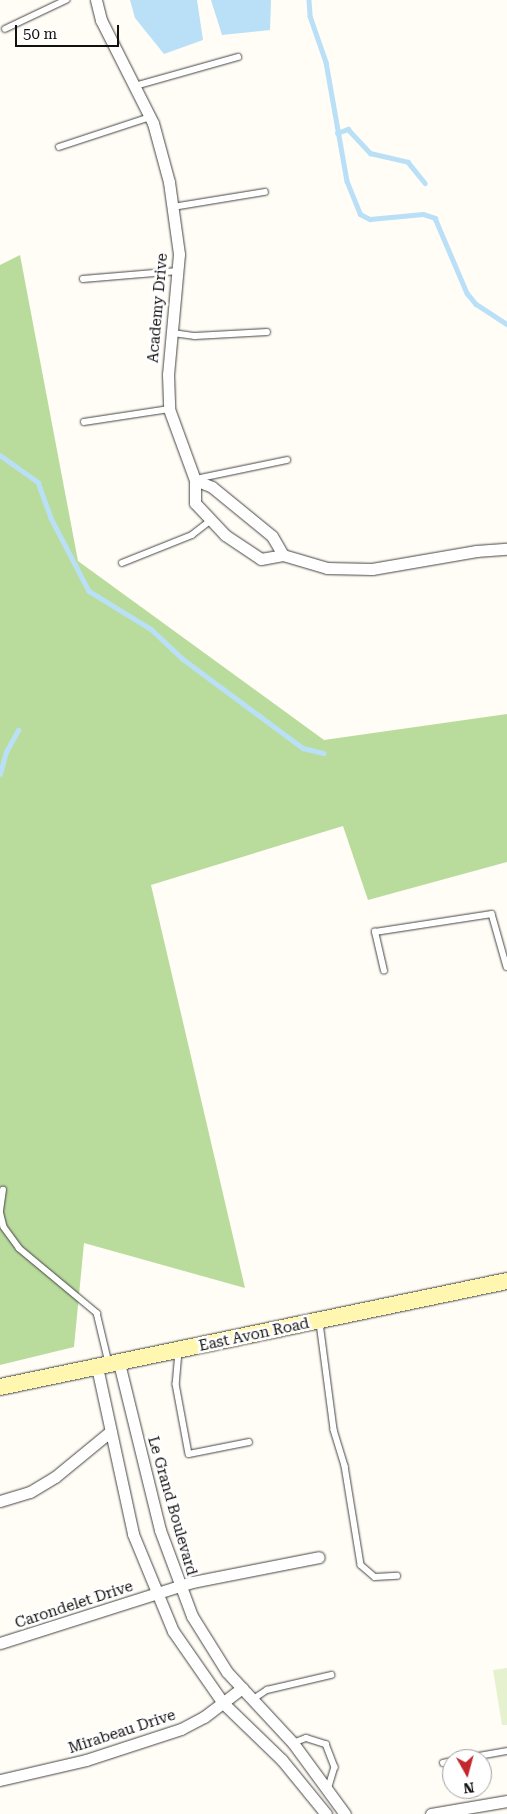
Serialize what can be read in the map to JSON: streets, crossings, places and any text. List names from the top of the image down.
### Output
{
  "streets": {
    "main road": ["East Avon Road"],
    "street": [
      "Academy Drive",
      "Le Grand Boulevard",
      "Carondelet Drive",
      "Mirabeau Drive"
    ]
  },
  "crossings": [
    ["East Avon Road", "Le Grand Boulevard"],
    ["Le Grand Boulevard", "Carondelet Drive"],
    ["Le Grand Boulevard", "Mirabeau Drive"]
  ],
  "scale_bar": "50 m",
  "north": "bottom"
}
